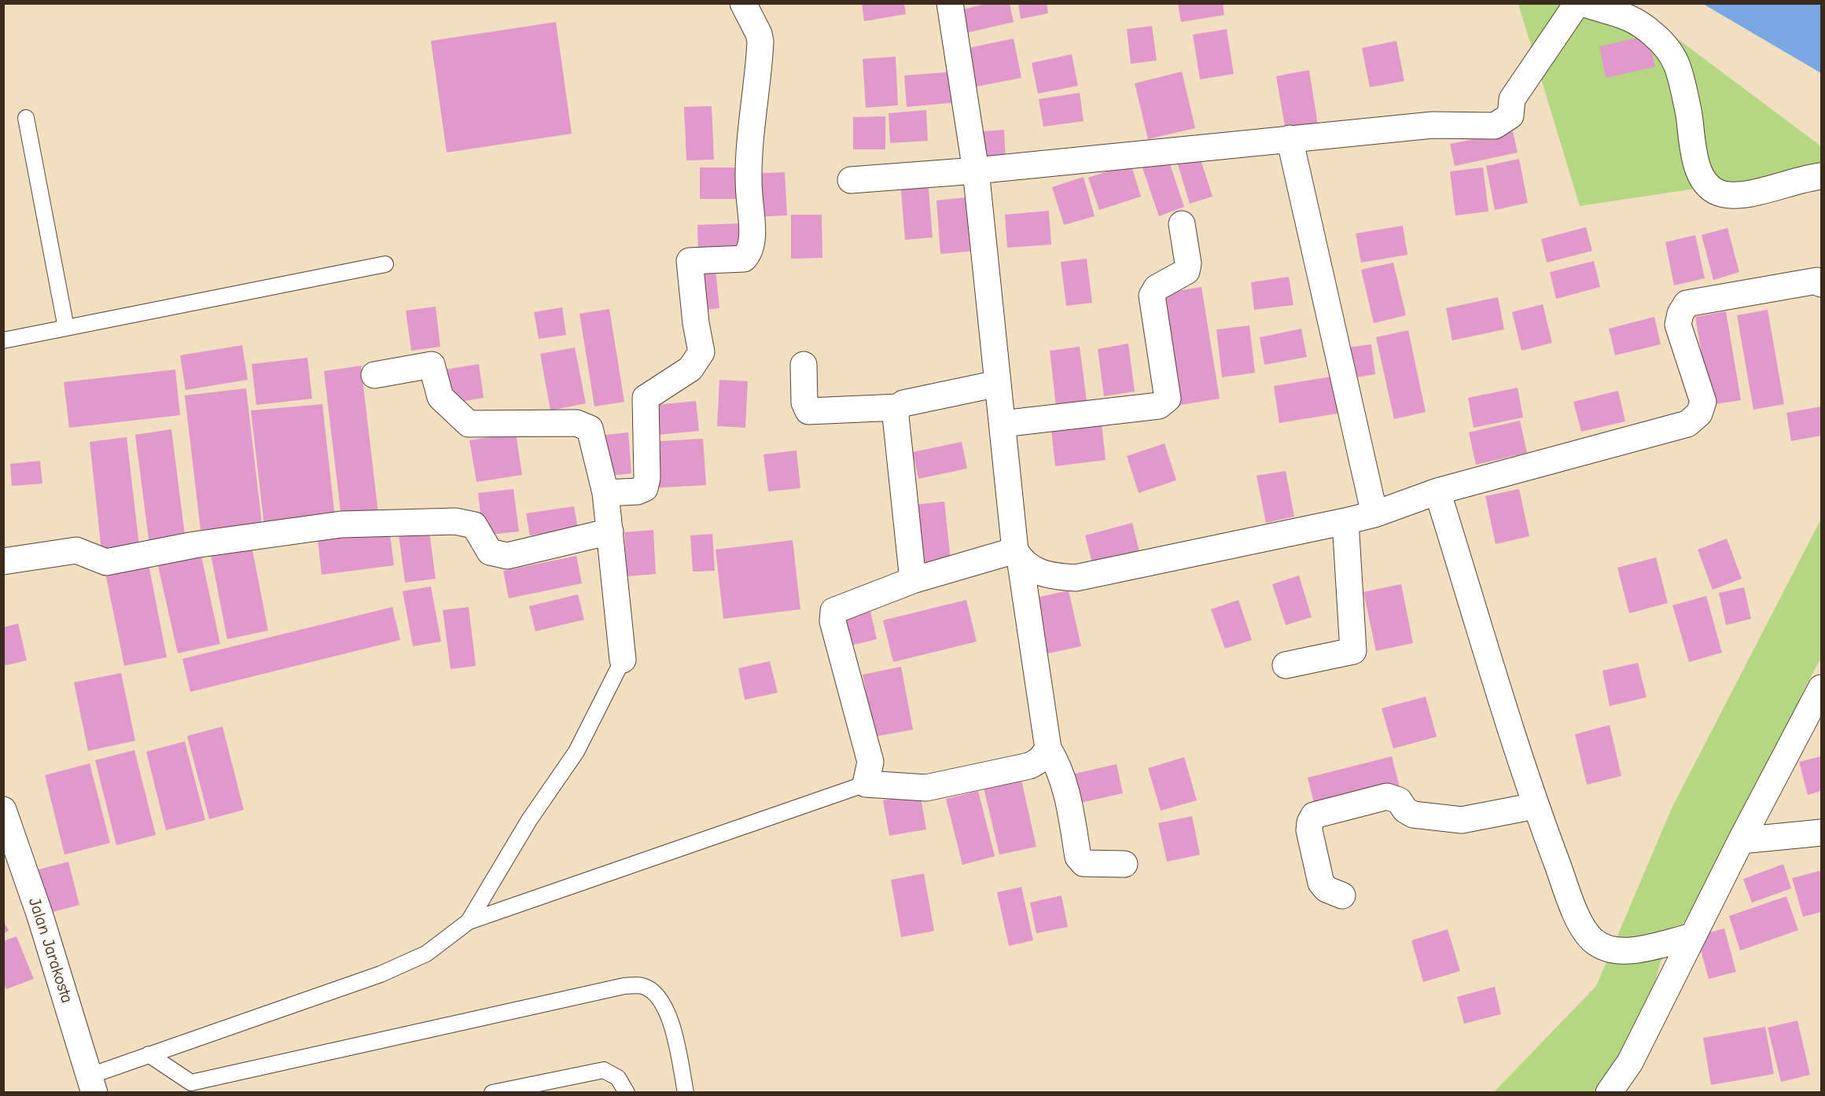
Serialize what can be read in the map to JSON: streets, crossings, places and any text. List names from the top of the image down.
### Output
{
  "streets": {
    "street": ["Jalan Jarakosta"]
  }
}
